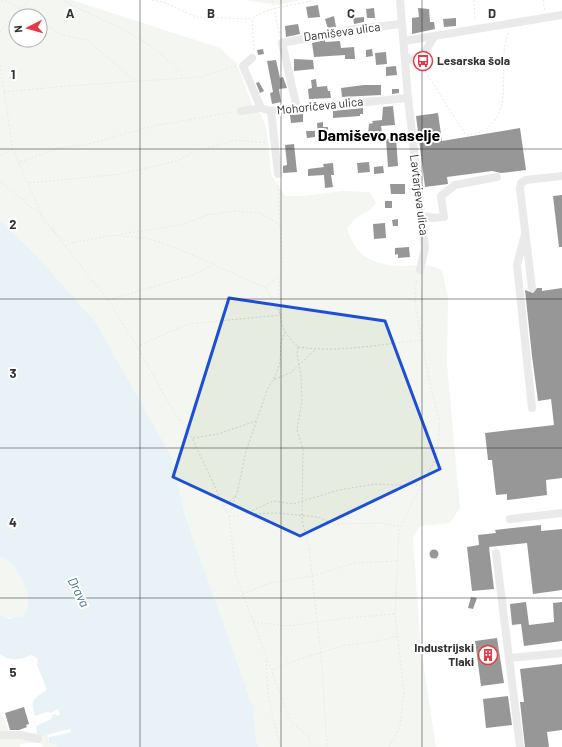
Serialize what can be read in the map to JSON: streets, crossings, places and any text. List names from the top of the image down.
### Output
{
  "streets": {
    "street": ["Damiševa ulica", "Mohoričeva ulica", "Lavtarjeva ulica"]
  },
  "crossings": [
    ["Damiševa ulica", "Lavtarjeva ulica"],
    ["Mohoričeva ulica", "Lavtarjeva ulica"]
  ],
  "districts": ["Damiševo naselje"],
  "water": ["Drava"],
  "places": {
    "bus stop": ["Lesarska šola"],
    "building": ["Industrijski Tlaki"]
  },
  "north": "left",
  "grid": {
    "columns": [
      "A",
      "B",
      "C",
      "D"
    ],
    "rows": [
      "1",
      "2",
      "3",
      "4",
      "5"
    ]
  }
}
